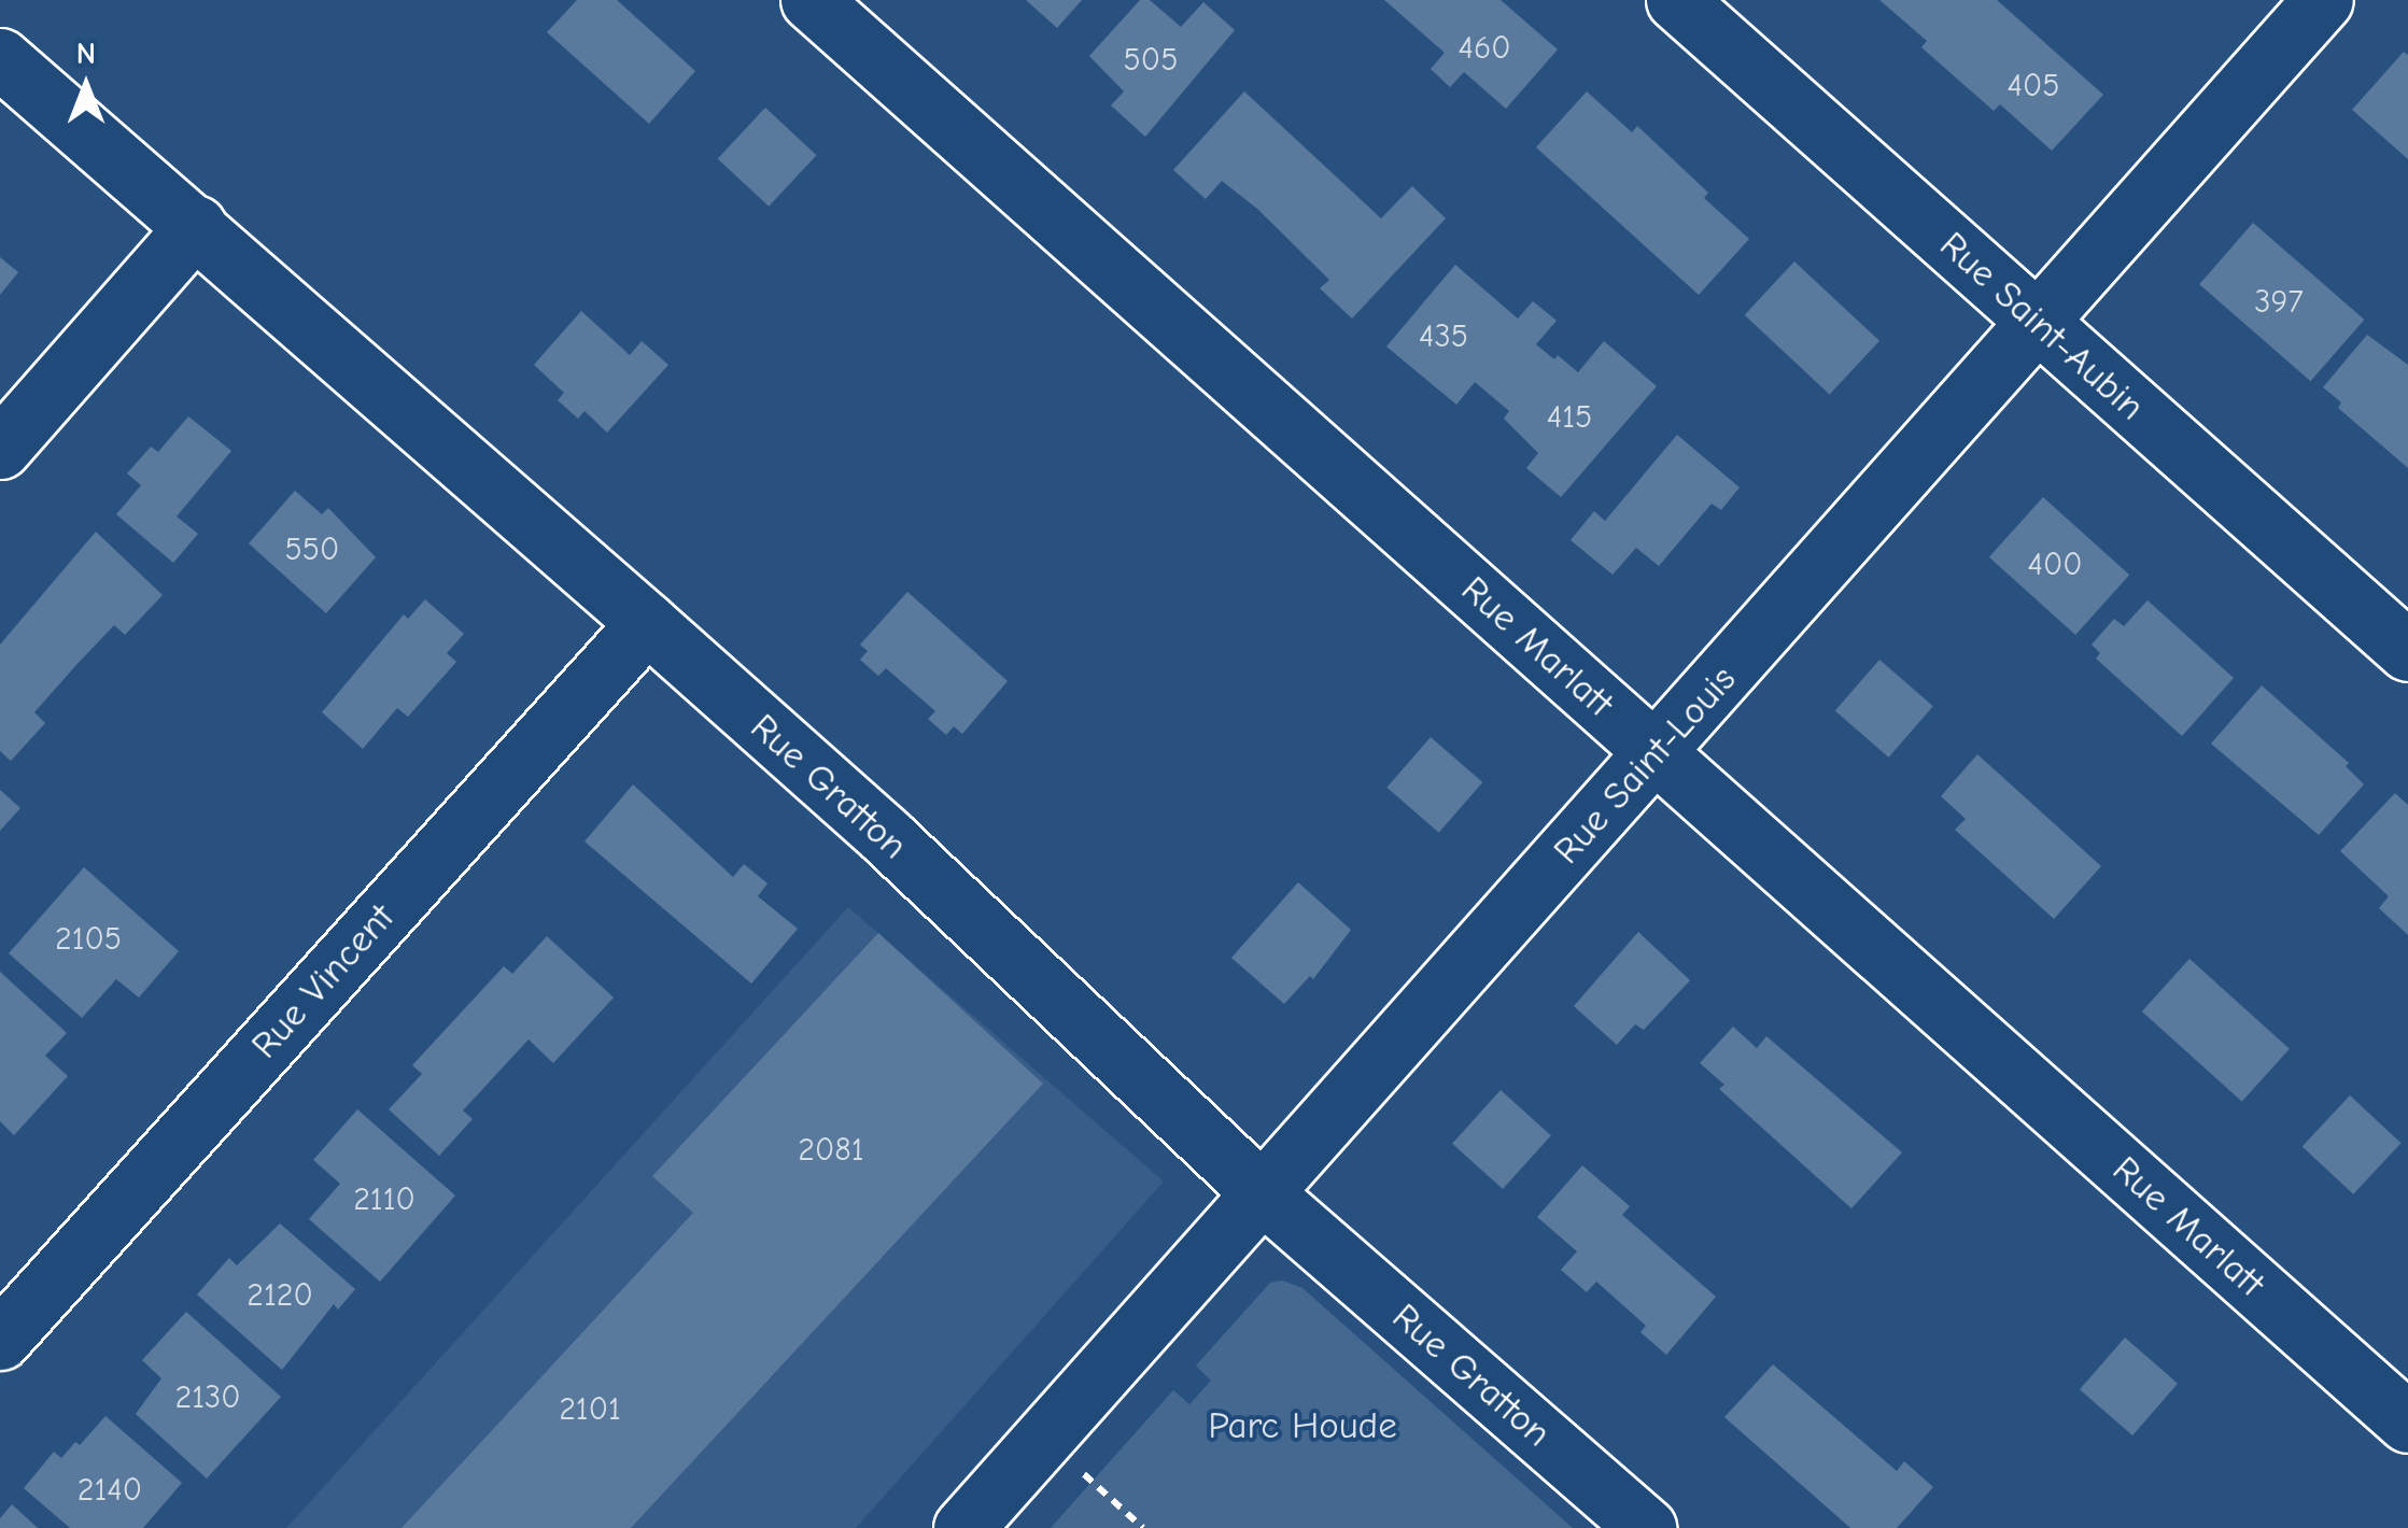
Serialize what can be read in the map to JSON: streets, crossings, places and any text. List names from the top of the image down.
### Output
{
  "streets": {
    "street": [
      "Rue Saint-Aubin",
      "Rue Marlatt",
      "Rue Saint-Louis",
      "Rue Gratton",
      "Rue Vincent"
    ]
  },
  "crossings": [
    ["Rue Saint-Aubin", "Rue Saint-Louis"],
    ["Rue Marlatt", "Rue Saint-Louis"],
    ["Rue Saint-Louis", "Rue Gratton"],
    ["Rue Gratton", "Rue Vincent"]
  ],
  "parks": ["Parc Houde"],
  "house_numbers": [
    "460",
    "505",
    "405",
    "397",
    "435",
    "415",
    "550",
    "400",
    "2105",
    "2081",
    "2110",
    "2120",
    "2130",
    "2101",
    "2140"
  ],
  "north": "top"
}
